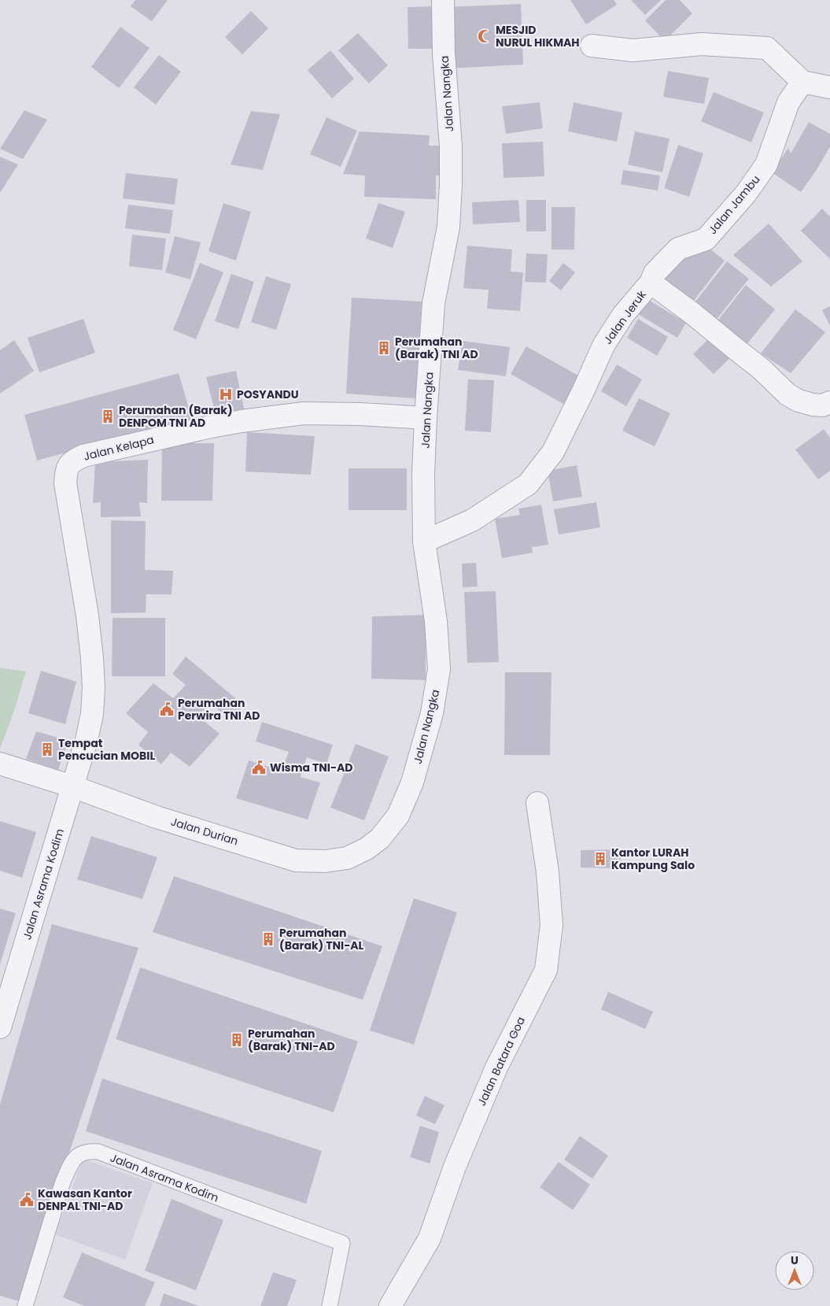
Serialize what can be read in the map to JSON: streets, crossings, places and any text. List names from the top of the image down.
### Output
{
  "streets": {
    "street": [
      "Jalan Nangka",
      "Jalan Jambu",
      "Jalan Jeruk",
      "Jalan Kelapa",
      "Jalan Durian",
      "Jalan Asrama Kodim",
      "Jalan Batara Goa"
    ]
  },
  "crossings": [
    ["Jalan Nangka", "Jalan Jeruk"],
    ["Jalan Nangka", "Jalan Kelapa"],
    ["Jalan Nangka", "Jalan Durian"],
    ["Jalan Jambu", "Jalan Jeruk"],
    ["Jalan Kelapa", "Jalan Durian"],
    ["Jalan Kelapa", "Jalan Asrama Kodim"],
    ["Jalan Durian", "Jalan Asrama Kodim"]
  ],
  "places": {
    "mosque": ["MESJID NURUL HIKMAH"],
    "building": [
      "Perumahan (Barak) TNI AD",
      "Perumahan (Barak) DENPOM TNI AD",
      "Tempat Pencucian MOBIL",
      "Kantor LURAH Kampung Salo",
      "Perumahan (Barak) TNI-AL",
      "Perumahan (Barak) TNI-AD"
    ],
    "hospital": ["POSYANDU"],
    "public building": ["Perumahan Perwira TNI AD", "Wisma TNI-AD", "Kawasan Kantor DENPAL TNI-AD"]
  },
  "north": "top"
}
